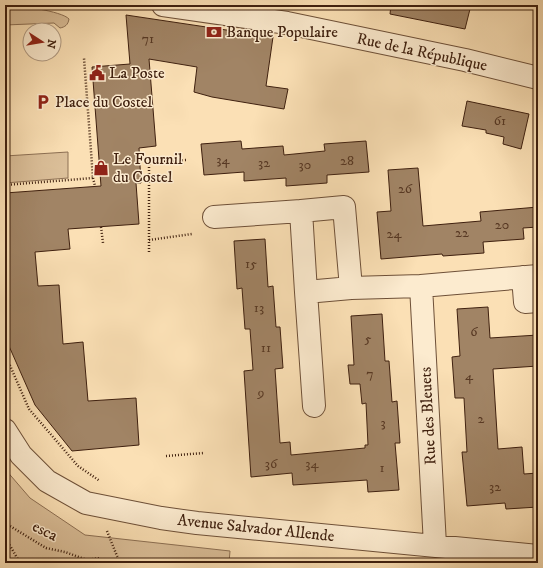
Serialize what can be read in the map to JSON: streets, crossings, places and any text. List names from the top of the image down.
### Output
{
  "streets": {
    "street": ["Rue de la République", "Rue des Bleuets", "Avenue Salvador Allende"],
    "path": ["esca"]
  },
  "crossings": [
    ["Rue des Bleuets", "Avenue Salvador Allende"]
  ],
  "places": {
    "bank": ["Banque Populaire"],
    "public building": ["La Poste"],
    "parking": ["Place du Costel"],
    "shop": ["Le Fournil du Costel"]
  },
  "house_numbers": [
    "71",
    "61",
    "34",
    "28",
    "32",
    "30",
    "26",
    "20",
    "22",
    "24",
    "15",
    "13",
    "6",
    "5",
    "11",
    "7",
    "4",
    "9",
    "2",
    "3",
    "36",
    "34",
    "1",
    "32"
  ],
  "north": "right"
}
